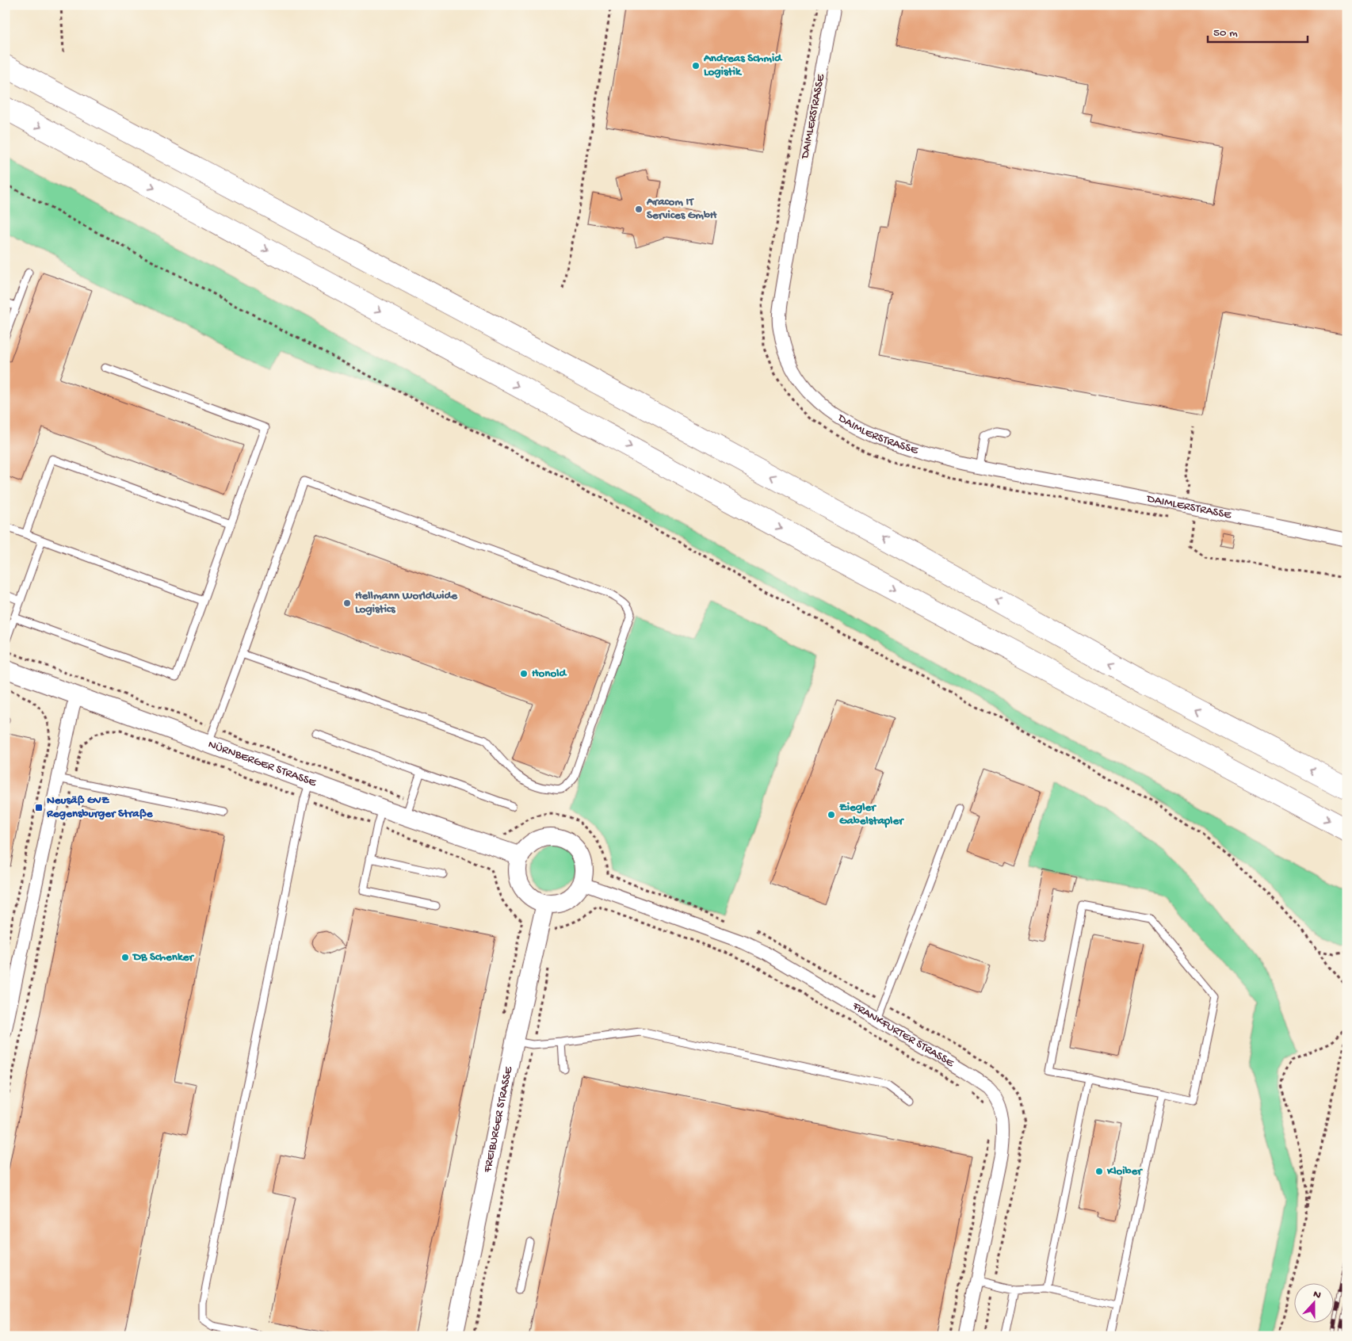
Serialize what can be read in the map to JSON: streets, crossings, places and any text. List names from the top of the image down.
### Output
{
  "streets": {
    "street": [
      "DAIMLERSTRASSE",
      "NÜRNBERGER STRASSE",
      "FRANKFURTER STRASSE",
      "FREIBURGER STRASSE"
    ]
  },
  "crossings": [
    ["NÜRNBERGER STRASSE", "FRANKFURTER STRASSE"],
    ["NÜRNBERGER STRASSE", "FREIBURGER STRASSE"],
    ["FRANKFURTER STRASSE", "FREIBURGER STRASSE"]
  ],
  "places": {
    "other": [
      "Andreas Schmid Logistik",
      "Aracom IT Services GmbH",
      "Hellmann Worldwide Logistics",
      "Honold",
      "Ziegler Gabelstapler",
      "DB Schenker",
      "Kloiber"
    ],
    "transit": ["Neusäß GVZ Regensburger Straße"]
  },
  "scale_bar": "50 m",
  "north": "top"
}
